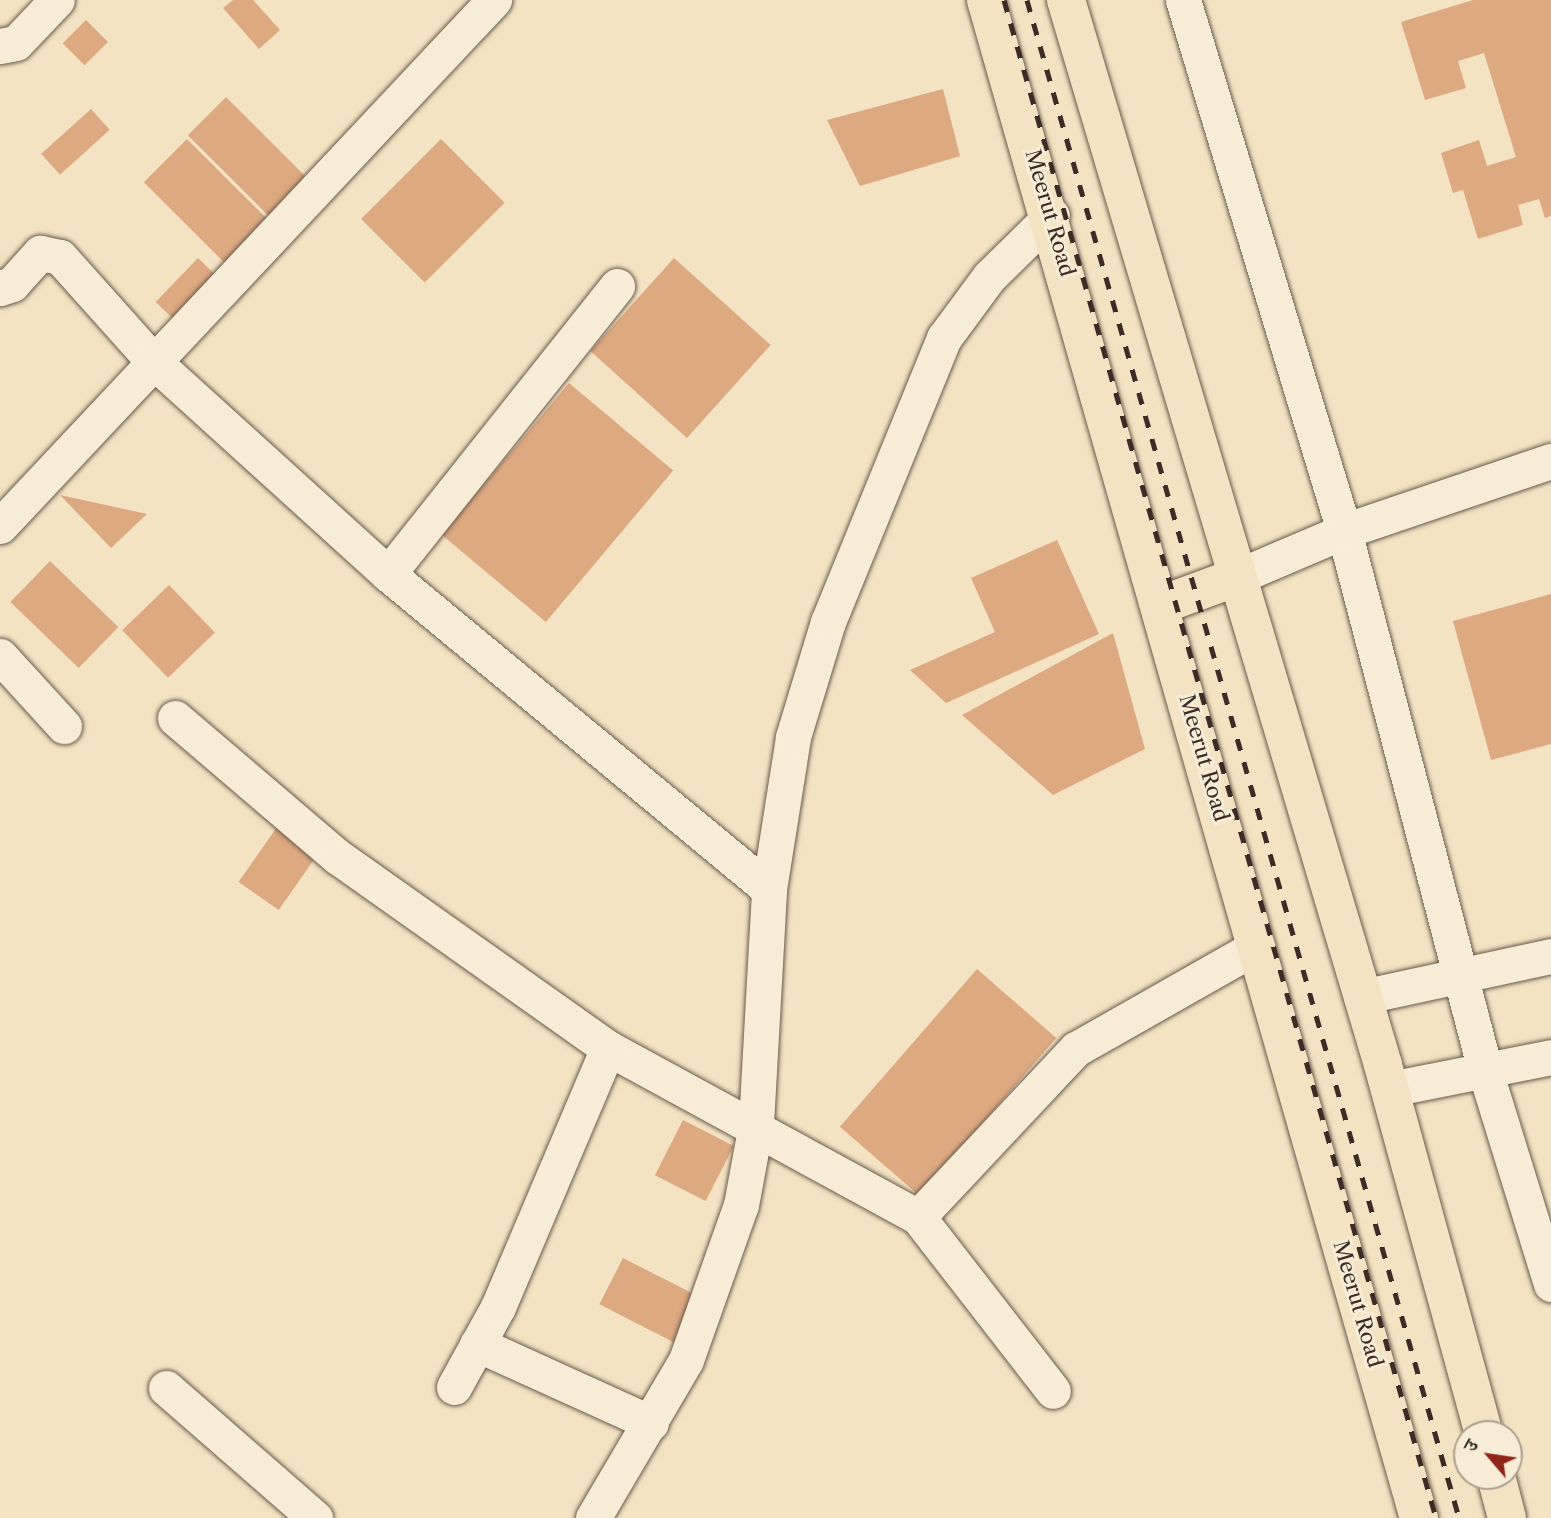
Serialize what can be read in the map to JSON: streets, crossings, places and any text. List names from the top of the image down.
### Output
{
  "streets": {
    "main road": ["Meerut Road"]
  },
  "north": "top left"
}
